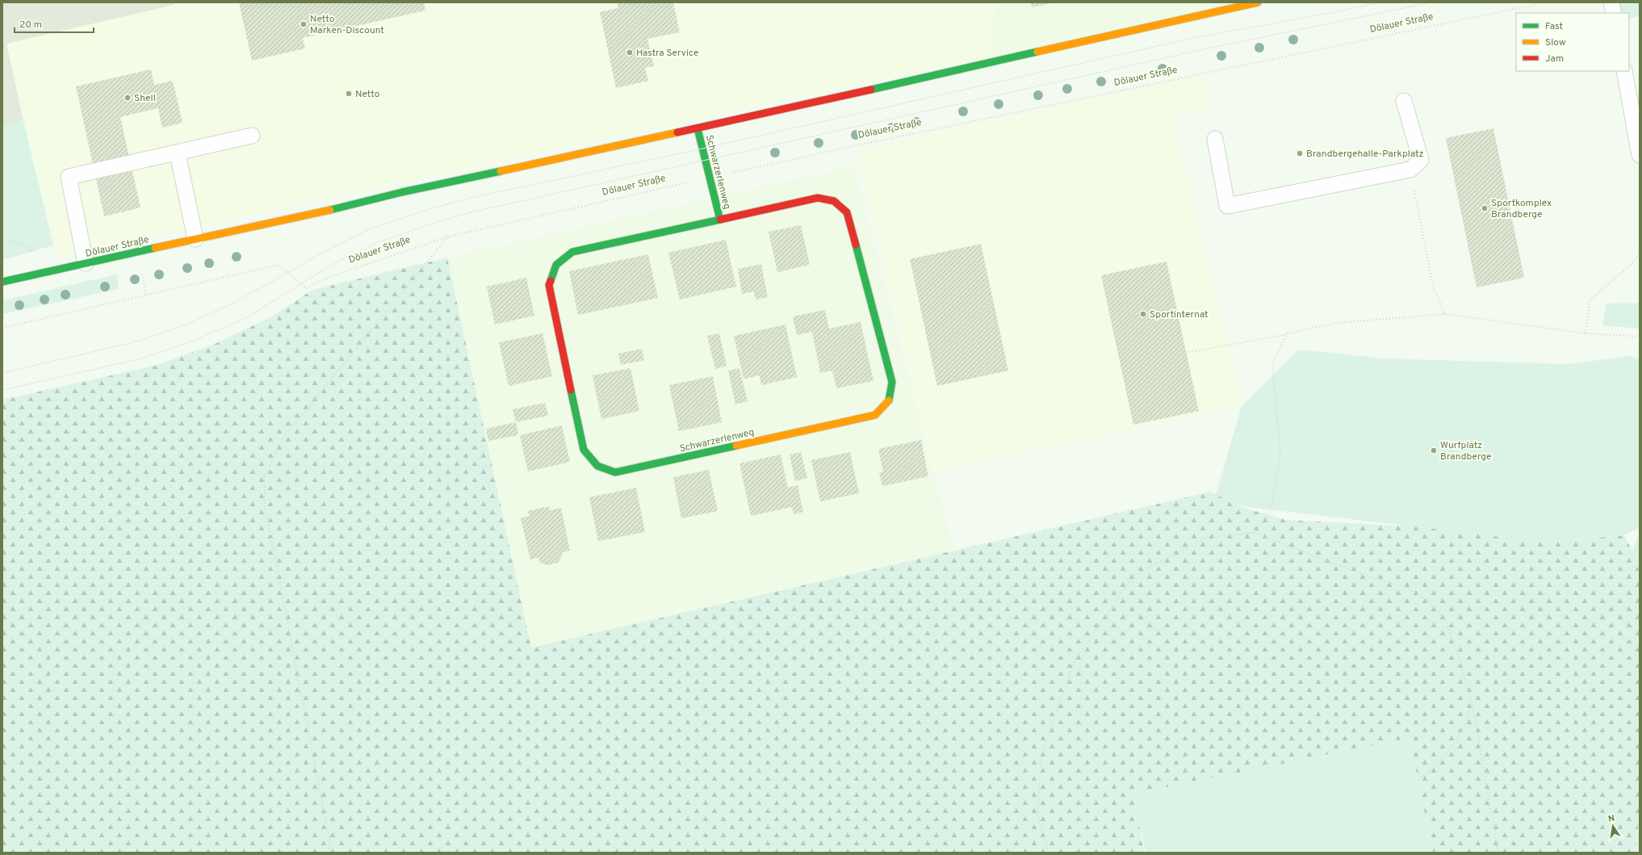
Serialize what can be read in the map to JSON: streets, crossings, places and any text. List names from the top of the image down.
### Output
{
  "streets": {
    "main road": ["Dölauer Straße", "Schwarzerlenweg"]
  },
  "crossings": [
    ["Dölauer Straße", "Schwarzerlenweg"]
  ],
  "places": [
    "Netto Marken-Discount",
    "Hastra Service",
    "Netto",
    "Shell",
    "Brandbergehalle-Parkplatz",
    "Sportkomplex Brandberge",
    "Sportinternat",
    "Wurfplatz Brandberge"
  ],
  "legend": ["Fast", "Slow", "Jam"],
  "scale_bar": "20 m",
  "north": "top"
}
